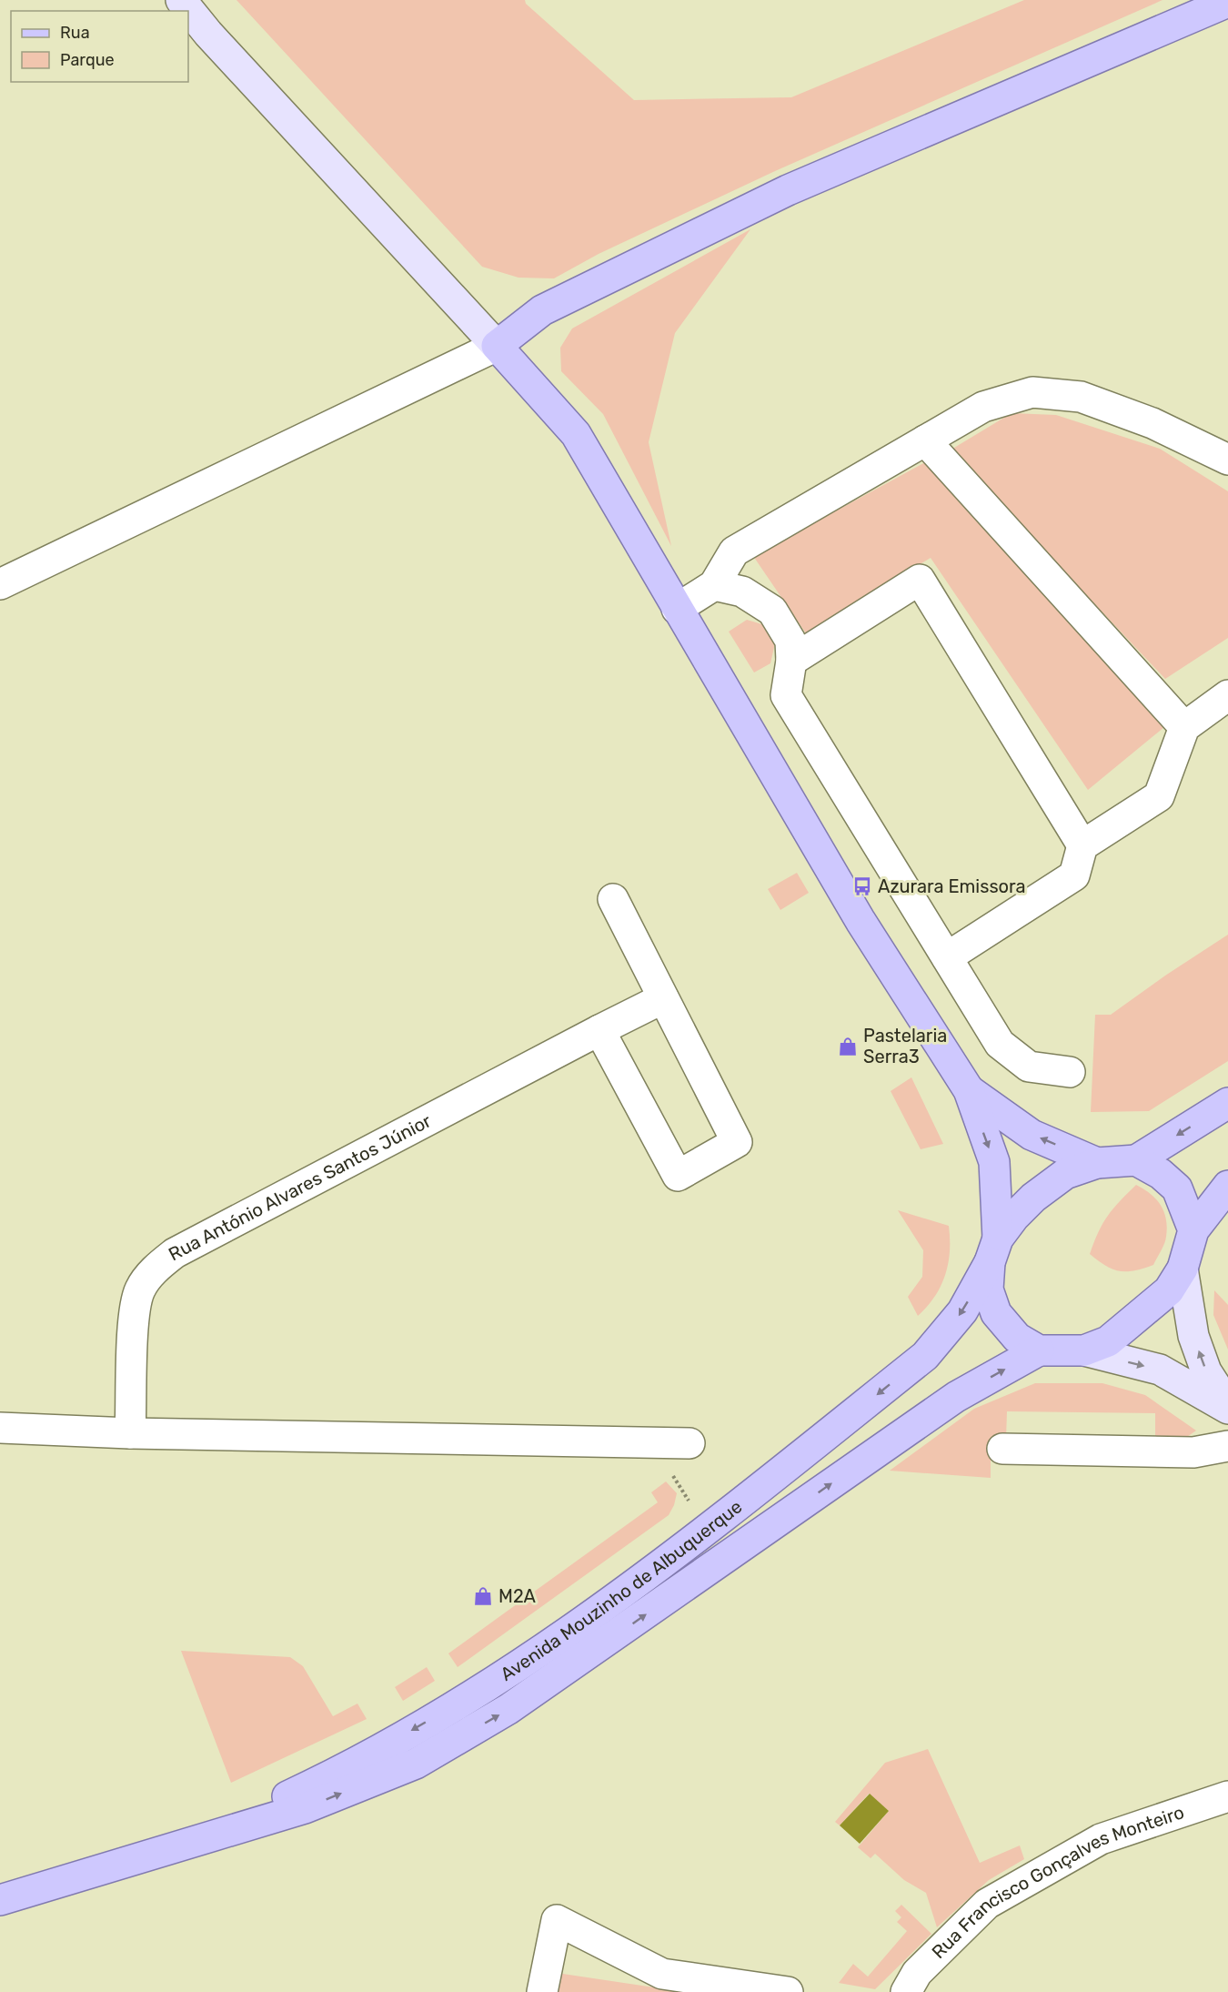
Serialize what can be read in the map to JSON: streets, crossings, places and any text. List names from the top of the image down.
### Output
{
  "streets": {
    "main road": ["Avenida Mouzinho de Albuquerque"],
    "street": ["Rua António Alvares Santos Júnior", "Rua Francisco Gonçalves Monteiro"]
  },
  "places": {
    "bus stop": ["Azurara Emissora"],
    "shop": ["Pastelaria Serra3", "M2A"]
  },
  "legend": ["Rua", "Parque"]
}
